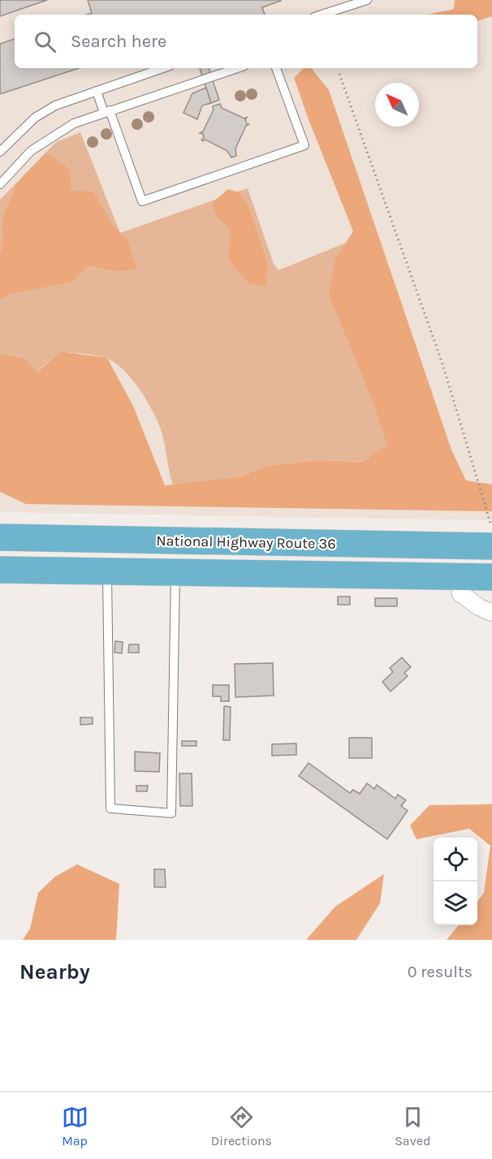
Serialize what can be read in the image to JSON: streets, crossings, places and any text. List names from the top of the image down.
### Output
{
  "streets": {
    "highway": ["National Highway Route 36"]
  },
  "north": "top left",
  "page": {
    "search": "Search here",
    "heading": ["Nearby", "0 results"],
    "nav": ["Map", "Directions", "Saved"]
  }
}
